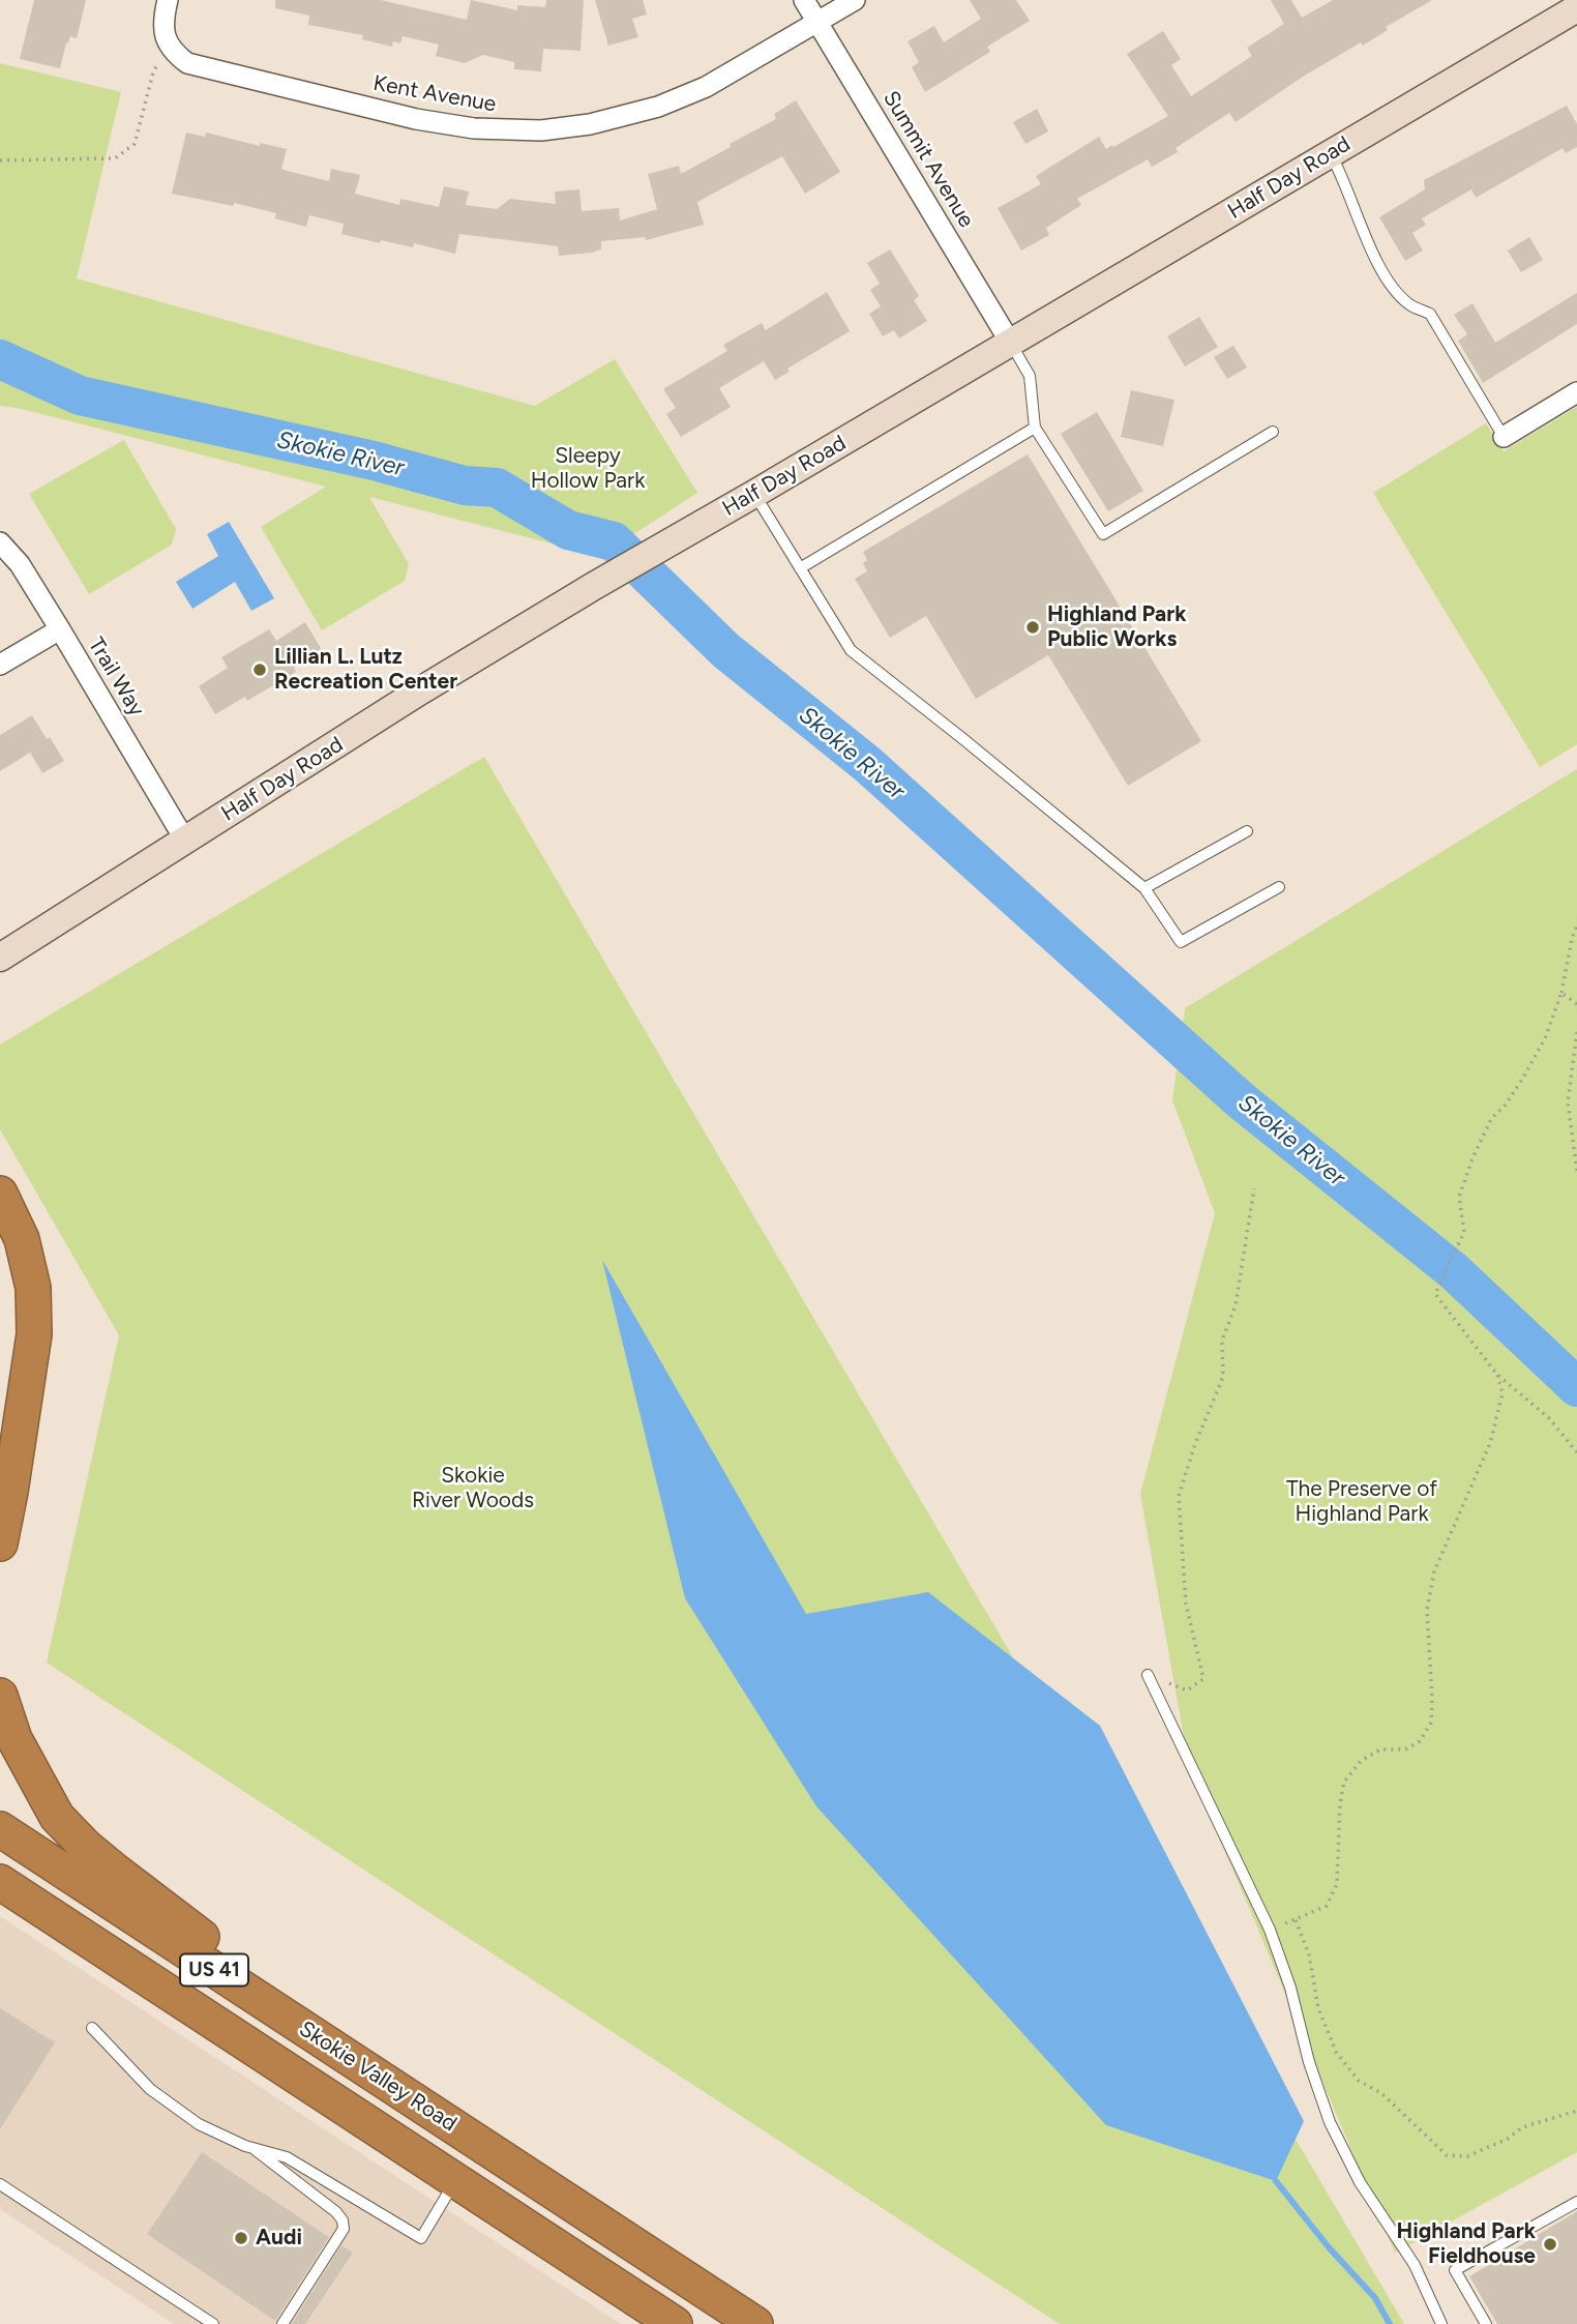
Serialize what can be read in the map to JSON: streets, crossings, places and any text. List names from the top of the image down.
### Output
{
  "streets": {
    "highway": ["US 41", "Skokie Valley Road"],
    "main road": ["Half Day Road"],
    "street": ["Kent Avenue", "Summit Avenue", "Trail Way"]
  },
  "crossings": [
    ["Kent Avenue", "Summit Avenue"],
    ["Summit Avenue", "Half Day Road"],
    ["Half Day Road", "Trail Way"]
  ],
  "water": ["Skokie River"],
  "parks": ["Sleepy Hollow Park", "Skokie River Woods", "The Preserve of Highland Park"],
  "places": [
    "Highland Park Public Works",
    "Lillian L. Lutz Recreation Center",
    "Audi",
    "Highland Park Fieldhouse"
  ]
}
